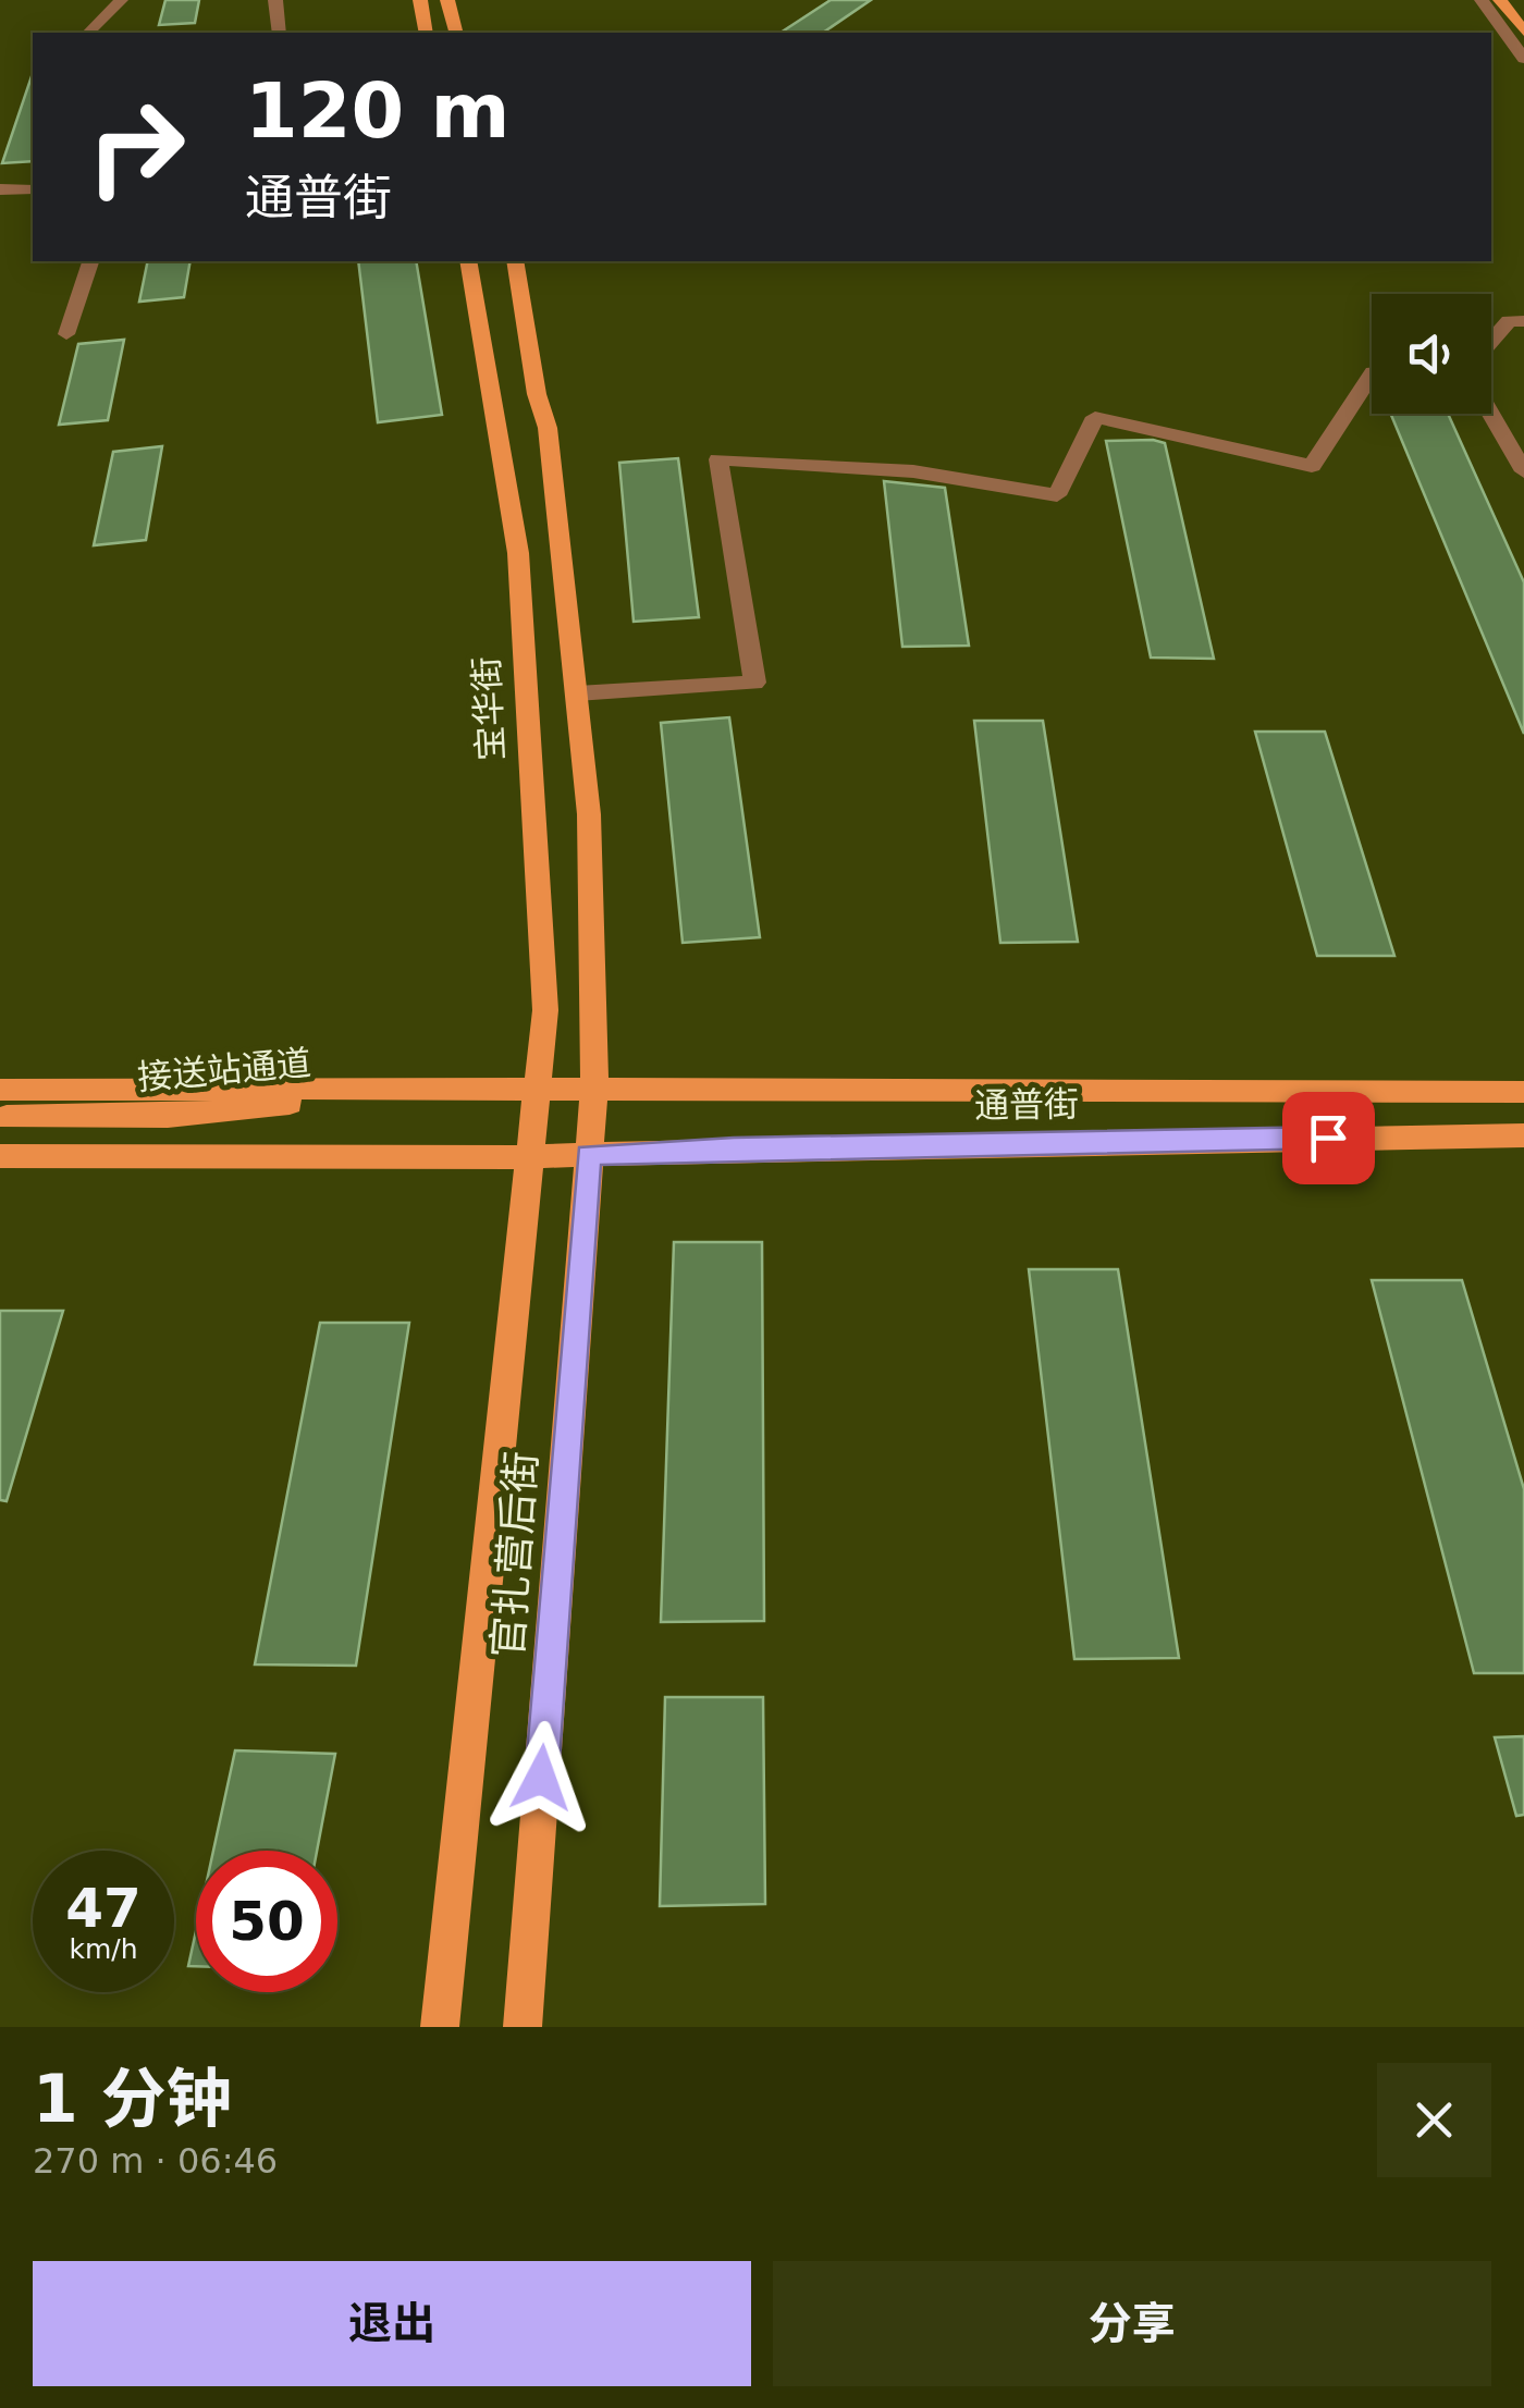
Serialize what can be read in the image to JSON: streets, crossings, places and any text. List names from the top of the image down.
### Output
{
  "streets": {
    "main road": [
      "宝华街",
      "接送站通道",
      "通普街",
      "官扎营后街"
    ]
  },
  "crossings": [
    ["宝华街", "接送站通道"],
    ["宝华街", "通普街"],
    ["宝华街", "官扎营后街"],
    ["接送站通道", "通普街"],
    ["通普街", "官扎营后街"]
  ],
  "page": {
    "turn": ["120 m", "通普街"],
    "speed": "47 km/h",
    "limit": "50",
    "heading": ["1 分钟", "270 m · 06:46"],
    "buttons": ["退出", "分享"]
  }
}
